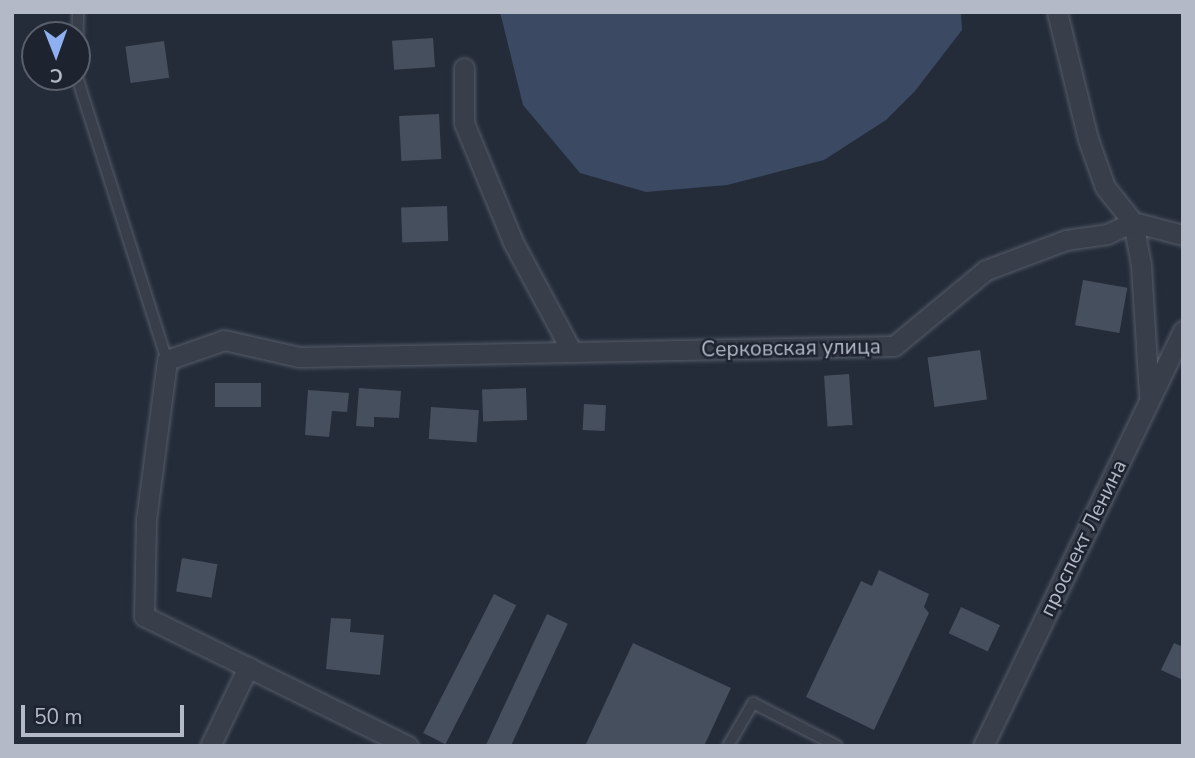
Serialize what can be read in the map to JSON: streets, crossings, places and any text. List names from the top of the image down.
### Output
{
  "streets": {
    "street": ["Серковская улица", "проспект Ленина"]
  },
  "scale_bar": "50 m",
  "north": "bottom"
}
